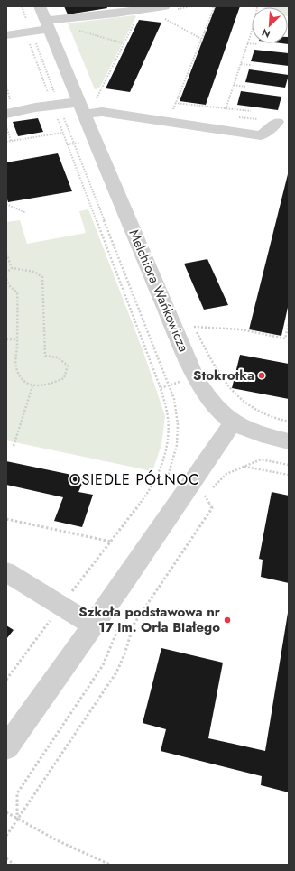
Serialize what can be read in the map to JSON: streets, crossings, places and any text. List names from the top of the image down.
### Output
{
  "streets": {
    "street": ["Melchiora Wańkowicza"]
  },
  "districts": ["OSIEDLE PÓŁNOC"],
  "places": ["Stokrotka", "Szkoła podstawowa nr 17 im. Orła Białego"],
  "north": "bottom left"
}
